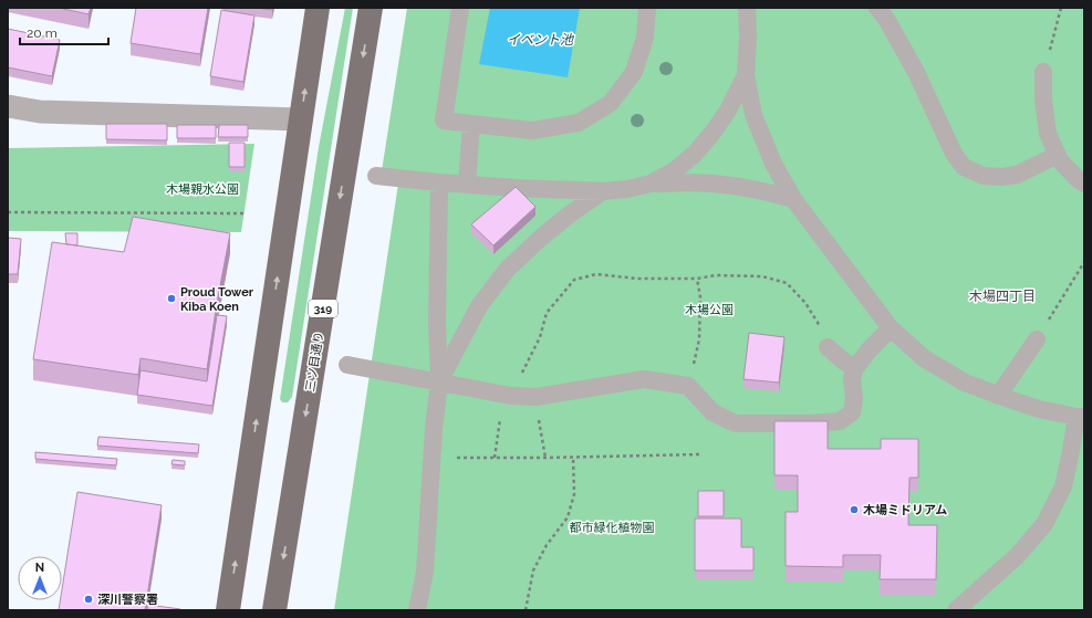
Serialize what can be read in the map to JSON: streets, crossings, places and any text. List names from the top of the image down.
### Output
{
  "streets": {
    "main road": ["319", "三ツ目通り"]
  },
  "districts": ["木場四丁目"],
  "water": ["イベント池"],
  "parks": ["木場親水公園", "木場公園", "都市緑化植物園"],
  "places": ["Proud Tower Kiba Koen", "木場ミドリアム", "深川警察署"],
  "scale_bar": "20 m",
  "north": "top"
}
